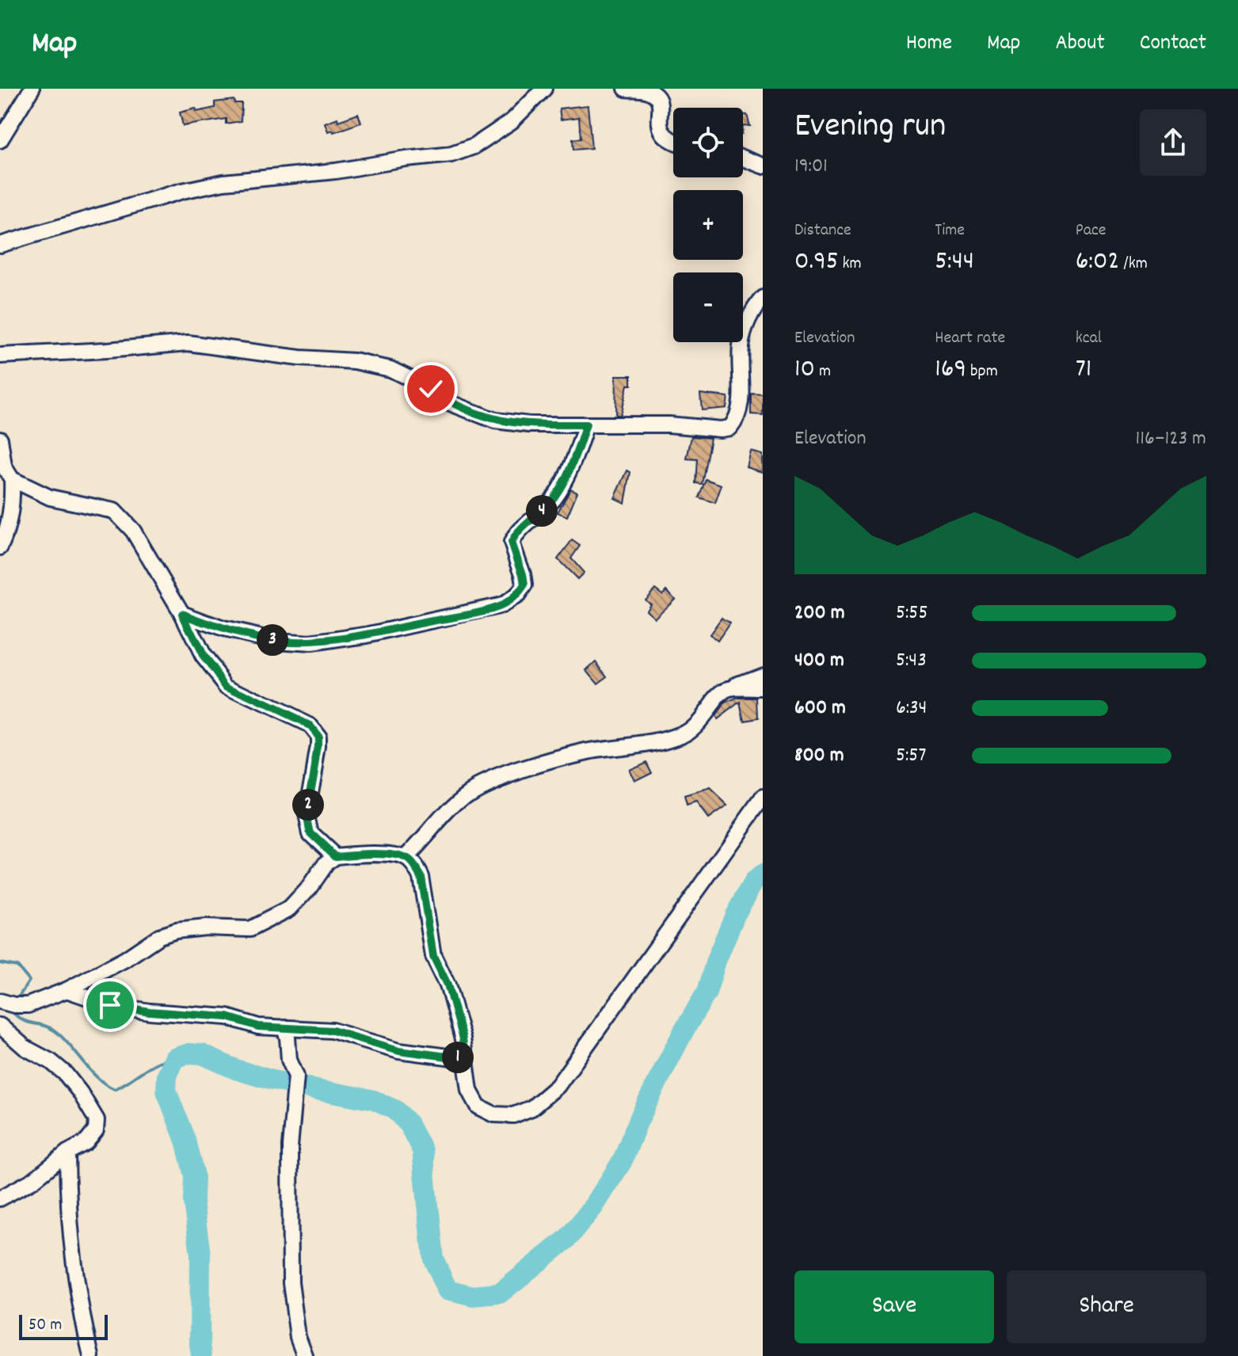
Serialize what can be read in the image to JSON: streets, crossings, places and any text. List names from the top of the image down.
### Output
{
  "scale_bar": "50 m",
  "page": {
    "header": "Map",
    "nav": [
      "Home",
      "Map",
      "About",
      "Contact"
    ],
    "heading": ["Evening run", "19:01"],
    "map_buttons": ["+", "−"],
    "stats": [
      ["Distance", "0.95 km"],
      ["Time", "5:44"],
      ["Pace", "6:02 /km"],
      ["Elevation", "10 m"],
      ["Heart rate", "169 bpm"],
      ["kcal", "71"]
    ],
    "chart": ["Elevation", "116–123 m"],
    "pins": [
      "4",
      "3",
      "2",
      "1"
    ],
    "list": [
      {
        "name": "200 m",
        "note": "5:55"
      },
      {
        "name": "400 m",
        "note": "5:43"
      },
      {
        "name": "600 m",
        "note": "6:34"
      },
      {
        "name": "800 m",
        "note": "5:57"
      }
    ],
    "buttons": ["Save", "Share"],
    "scale": "50 m"
  }
}
